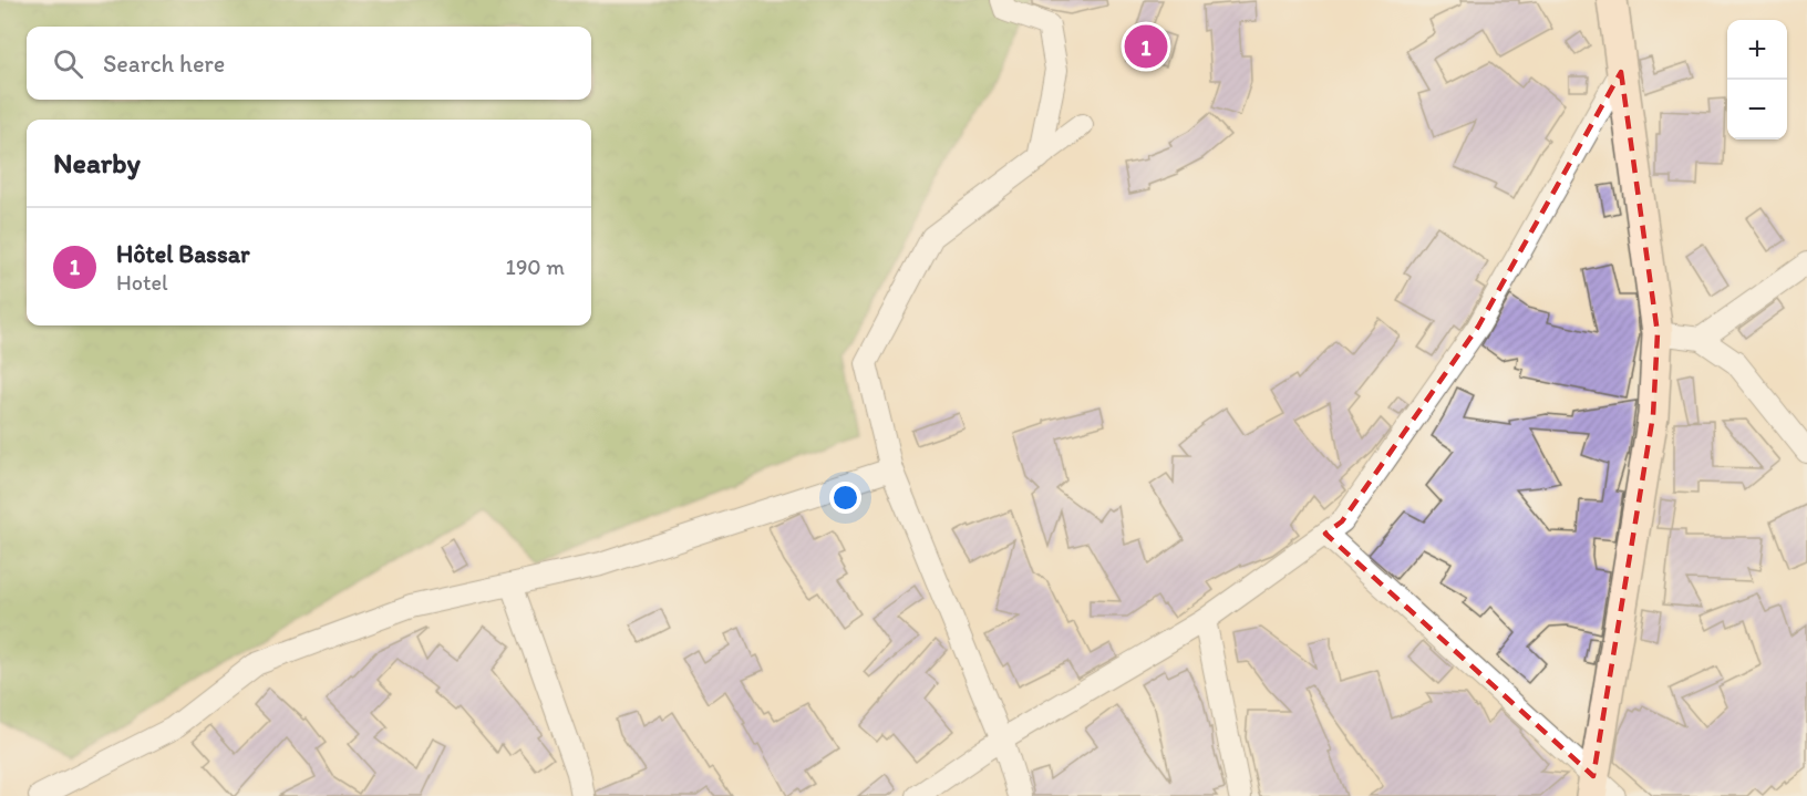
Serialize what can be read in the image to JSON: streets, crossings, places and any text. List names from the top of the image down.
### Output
{
  "page": {
    "map_buttons": ["+", "−"],
    "pins": "1",
    "search": "Search here",
    "heading": "Nearby",
    "list": [
      {
        "mark": "1",
        "name": "Hôtel Bassar",
        "note": "Hotel",
        "value": "190 m"
      }
    ]
  }
}
